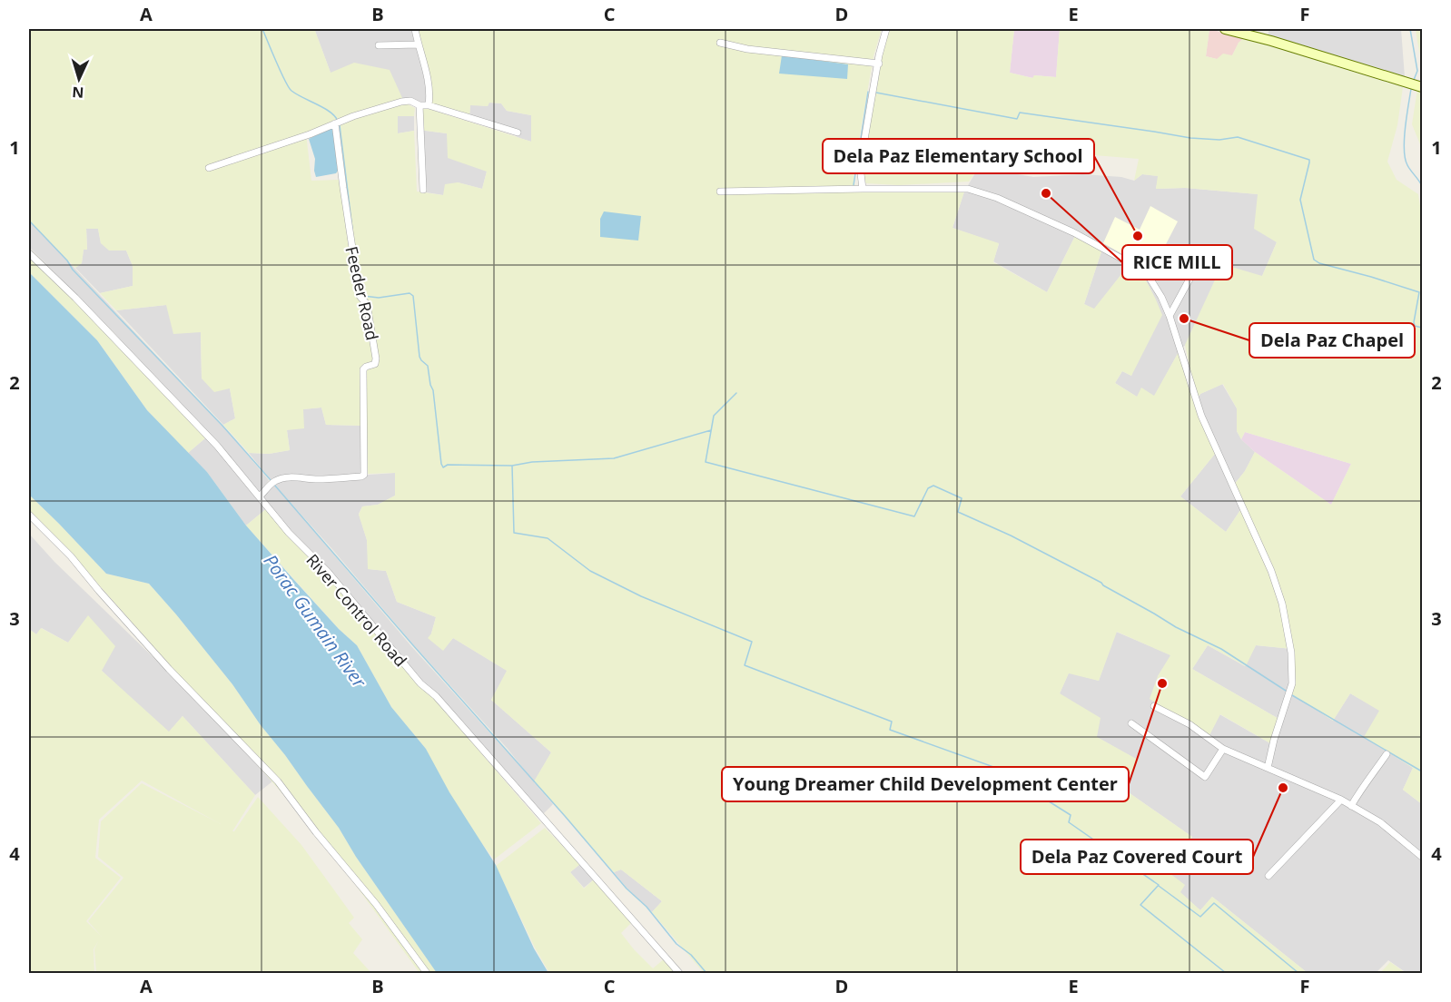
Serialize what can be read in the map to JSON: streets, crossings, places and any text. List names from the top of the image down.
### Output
{
  "streets": {
    "street": ["Feeder Road", "River Control Road"]
  },
  "crossings": [
    ["Feeder Road", "River Control Road"]
  ],
  "water": ["Porac Gumain River"],
  "places": [
    "RICE MILL",
    "Dela Paz Elementary School",
    "Dela Paz Chapel",
    "Young Dreamer Child Development Center",
    "Dela Paz Covered Court"
  ],
  "north": "bottom",
  "grid": {
    "columns": [
      "A",
      "B",
      "C",
      "D",
      "E",
      "F"
    ],
    "rows": [
      "1",
      "2",
      "3",
      "4"
    ]
  }
}
